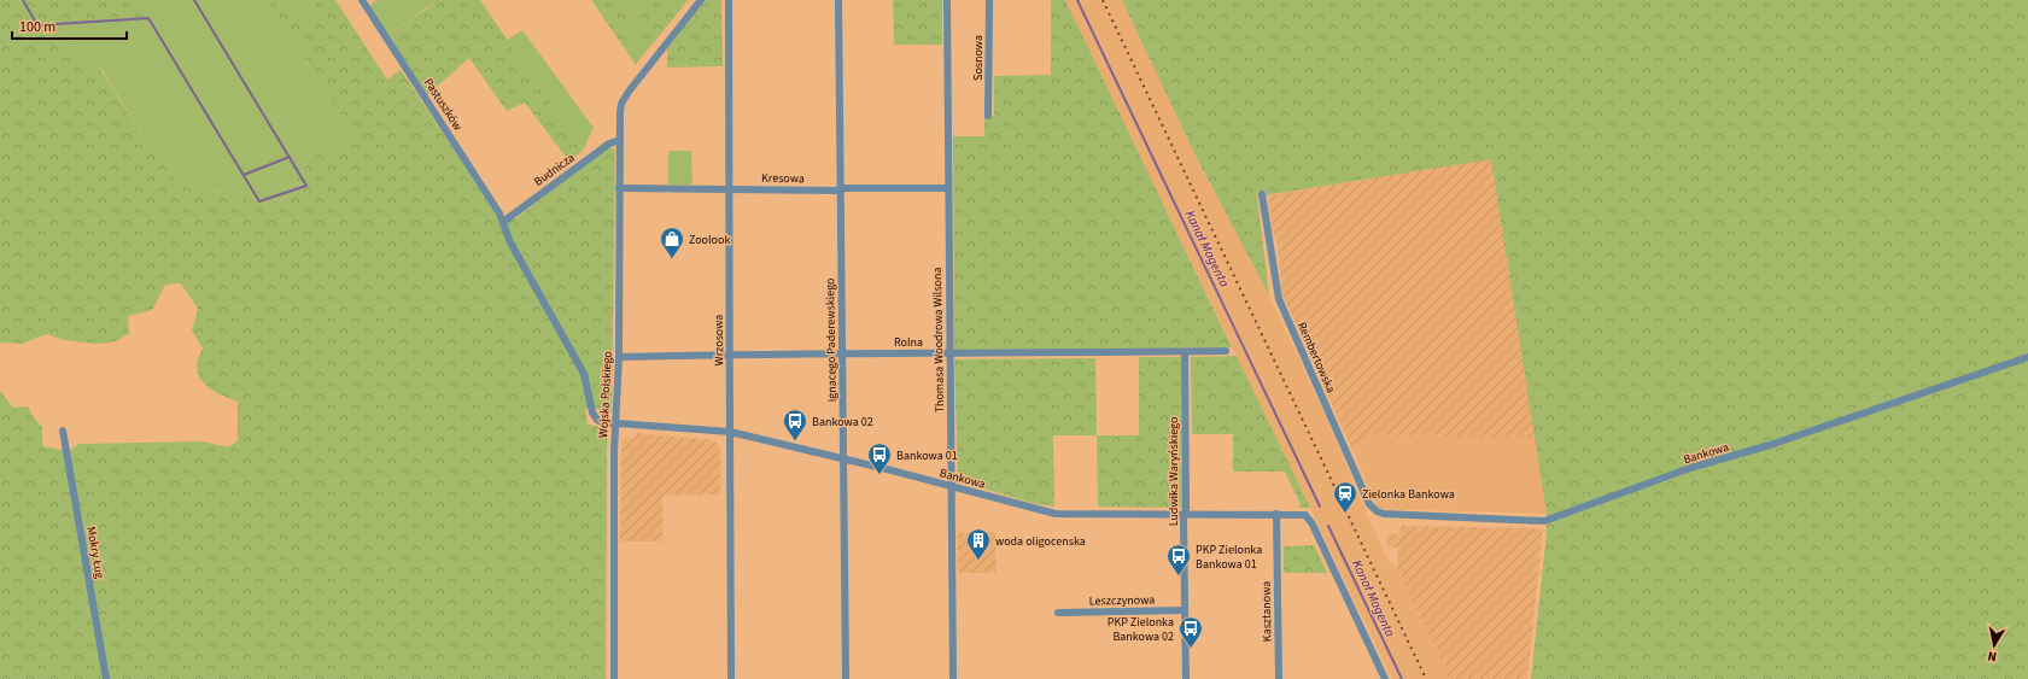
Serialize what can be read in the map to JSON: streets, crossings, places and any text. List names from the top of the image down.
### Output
{
  "streets": {
    "street": [
      "Sosnowa",
      "Pastuszków",
      "Budnicza",
      "Kresowa",
      "Wrzosowa",
      "Ignacego Paderewskiego",
      "Thomasa Woodrowa Wilsona",
      "Rolna",
      "Rembertowska",
      "Wojska Polskiego",
      "Bankowa",
      "Ludwika Waryńskiego",
      "Mokry Ług",
      "Leszczynowa",
      "Kasztanowa"
    ]
  },
  "crossings": [
    ["Pastuszków", "Budnicza"],
    ["Pastuszków", "Wojska Polskiego"],
    ["Pastuszków", "Bankowa"],
    ["Budnicza", "Wojska Polskiego"],
    ["Kresowa", "Wrzosowa"],
    ["Kresowa", "Ignacego Paderewskiego"],
    ["Kresowa", "Thomasa Woodrowa Wilsona"],
    ["Kresowa", "Wojska Polskiego"],
    ["Wrzosowa", "Rolna"],
    ["Wrzosowa", "Bankowa"],
    ["Ignacego Paderewskiego", "Rolna"],
    ["Ignacego Paderewskiego", "Bankowa"],
    ["Thomasa Woodrowa Wilsona", "Rolna"],
    ["Thomasa Woodrowa Wilsona", "Bankowa"],
    ["Rolna", "Wojska Polskiego"],
    ["Rolna", "Ludwika Waryńskiego"],
    ["Rembertowska", "Bankowa"],
    ["Wojska Polskiego", "Bankowa"],
    ["Bankowa", "Ludwika Waryńskiego"],
    ["Bankowa", "Kasztanowa"],
    ["Ludwika Waryńskiego", "Leszczynowa"]
  ],
  "water": ["Kanał Magenta"],
  "places": {
    "shop": ["Zoolook"],
    "bus stop": [
      "Bankowa 02",
      "Bankowa 01",
      "PKP Zielonka Bankowa 01",
      "PKP Zielonka Bankowa 02"
    ],
    "station": ["Zielonka Bankowa"],
    "building": ["woda oligocenska"]
  },
  "scale_bar": "100 m",
  "north": "bottom"
}
